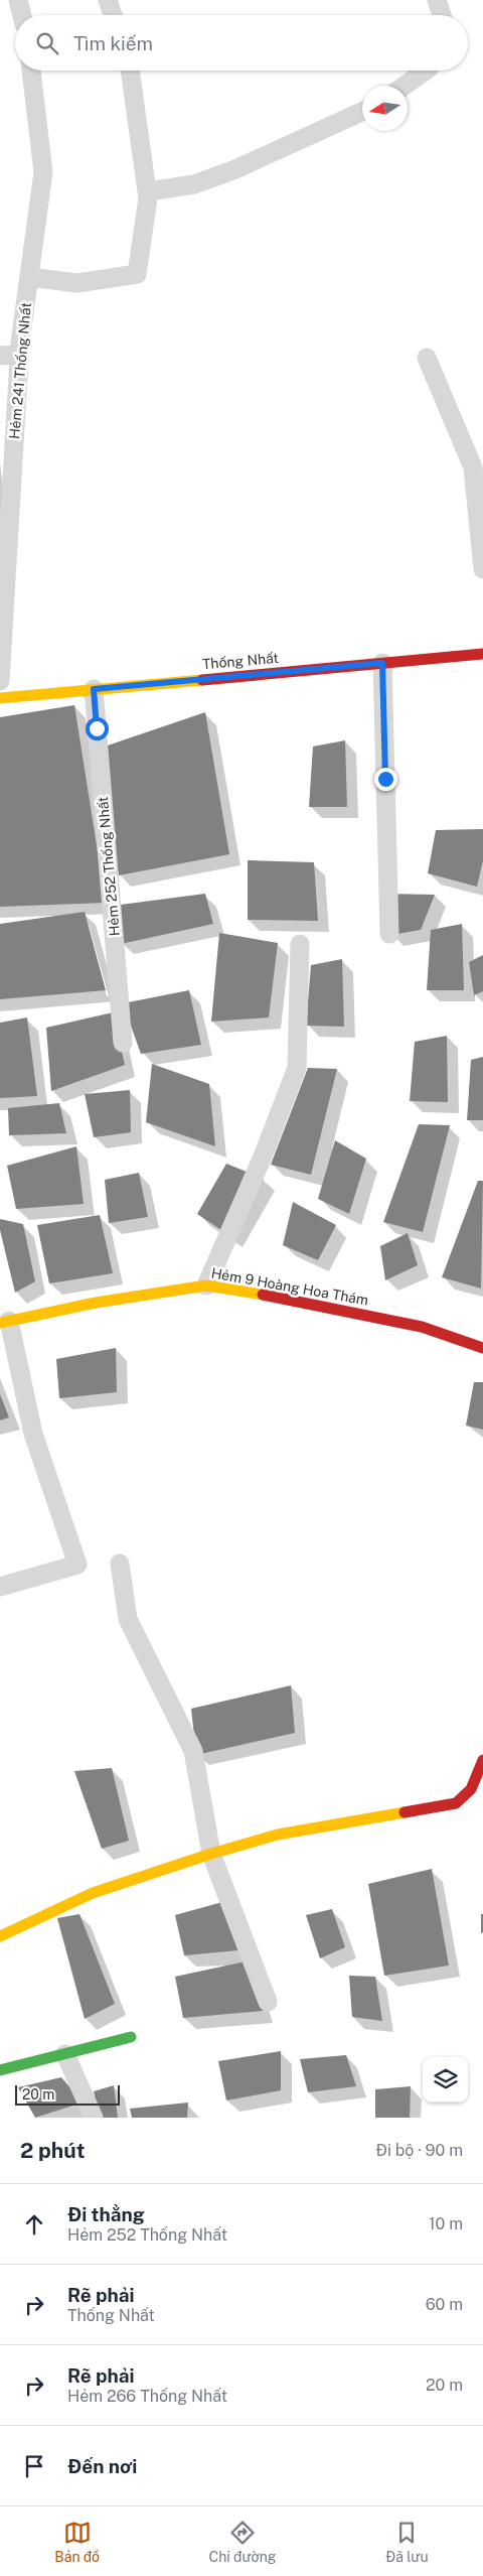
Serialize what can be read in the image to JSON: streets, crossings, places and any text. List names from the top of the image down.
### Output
{
  "streets": {
    "street": ["Thống Nhất", "Hẻm 9 Hoàng Hoa Thám"],
    "lane": ["Hẻm 241 Thống Nhất", "Hẻm 252 Thống Nhất"]
  },
  "crossings": [
    ["Thống Nhất", "Hẻm 252 Thống Nhất"]
  ],
  "scale_bar": "20 m",
  "north": "left",
  "page": {
    "search": "Tìm kiếm",
    "scale": "20 m",
    "heading": ["2 phút", "Đi bộ · 90 m"],
    "list": [
      ["Đi thẳng", "Hẻm 252 Thống Nhất", "10 m"],
      ["Rẽ phải", "Thống Nhất", "60 m"],
      ["Rẽ phải", "Hẻm 266 Thống Nhất", "20 m"],
      "Đến nơi"
    ],
    "nav": ["Bản đồ", "Chỉ đường", "Đã lưu"]
  }
}
